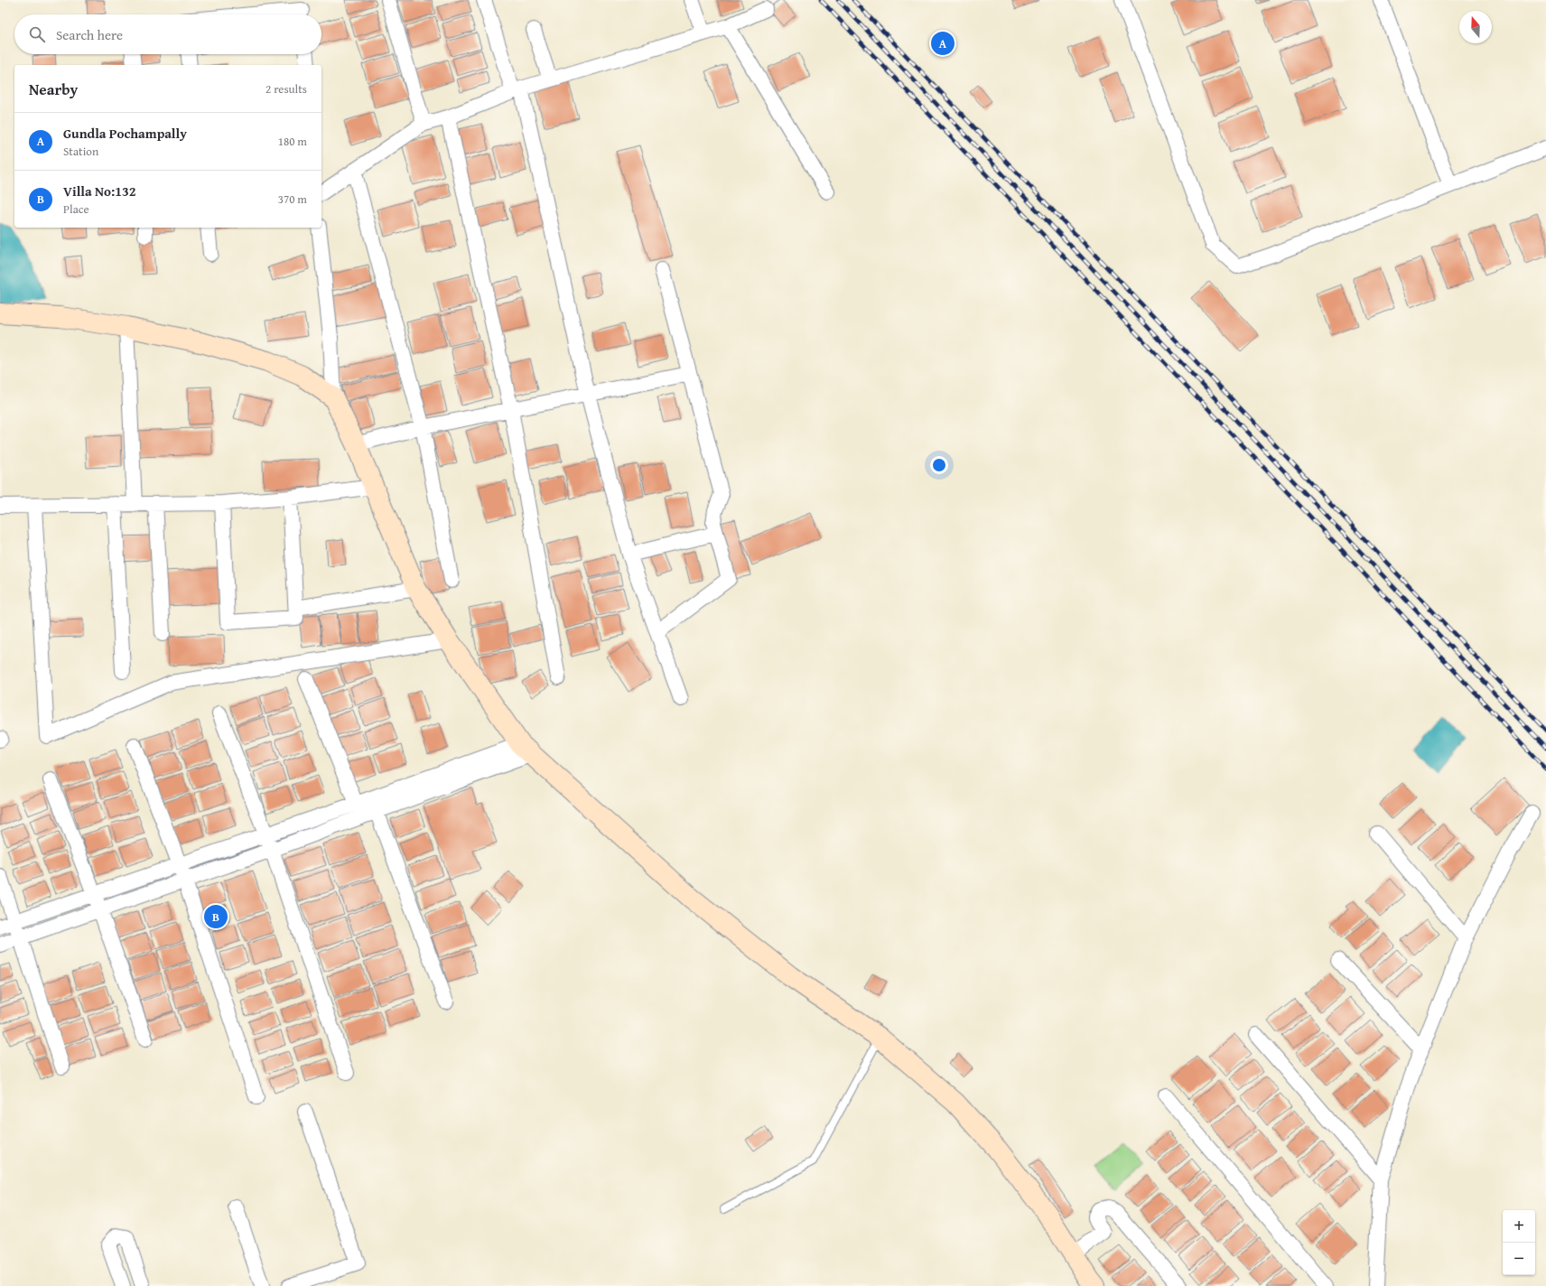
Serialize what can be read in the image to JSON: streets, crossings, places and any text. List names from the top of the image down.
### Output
{
  "north": "top",
  "page": {
    "search": "Search here",
    "pins": ["A", "B"],
    "heading": ["Nearby", "2 results"],
    "list": [
      {
        "mark": "A",
        "name": "Gundla Pochampally",
        "note": "Station",
        "value": "180 m"
      },
      {
        "mark": "B",
        "name": "Villa No:132",
        "note": "Place",
        "value": "370 m"
      }
    ],
    "map_buttons": ["+", "−"]
  }
}
